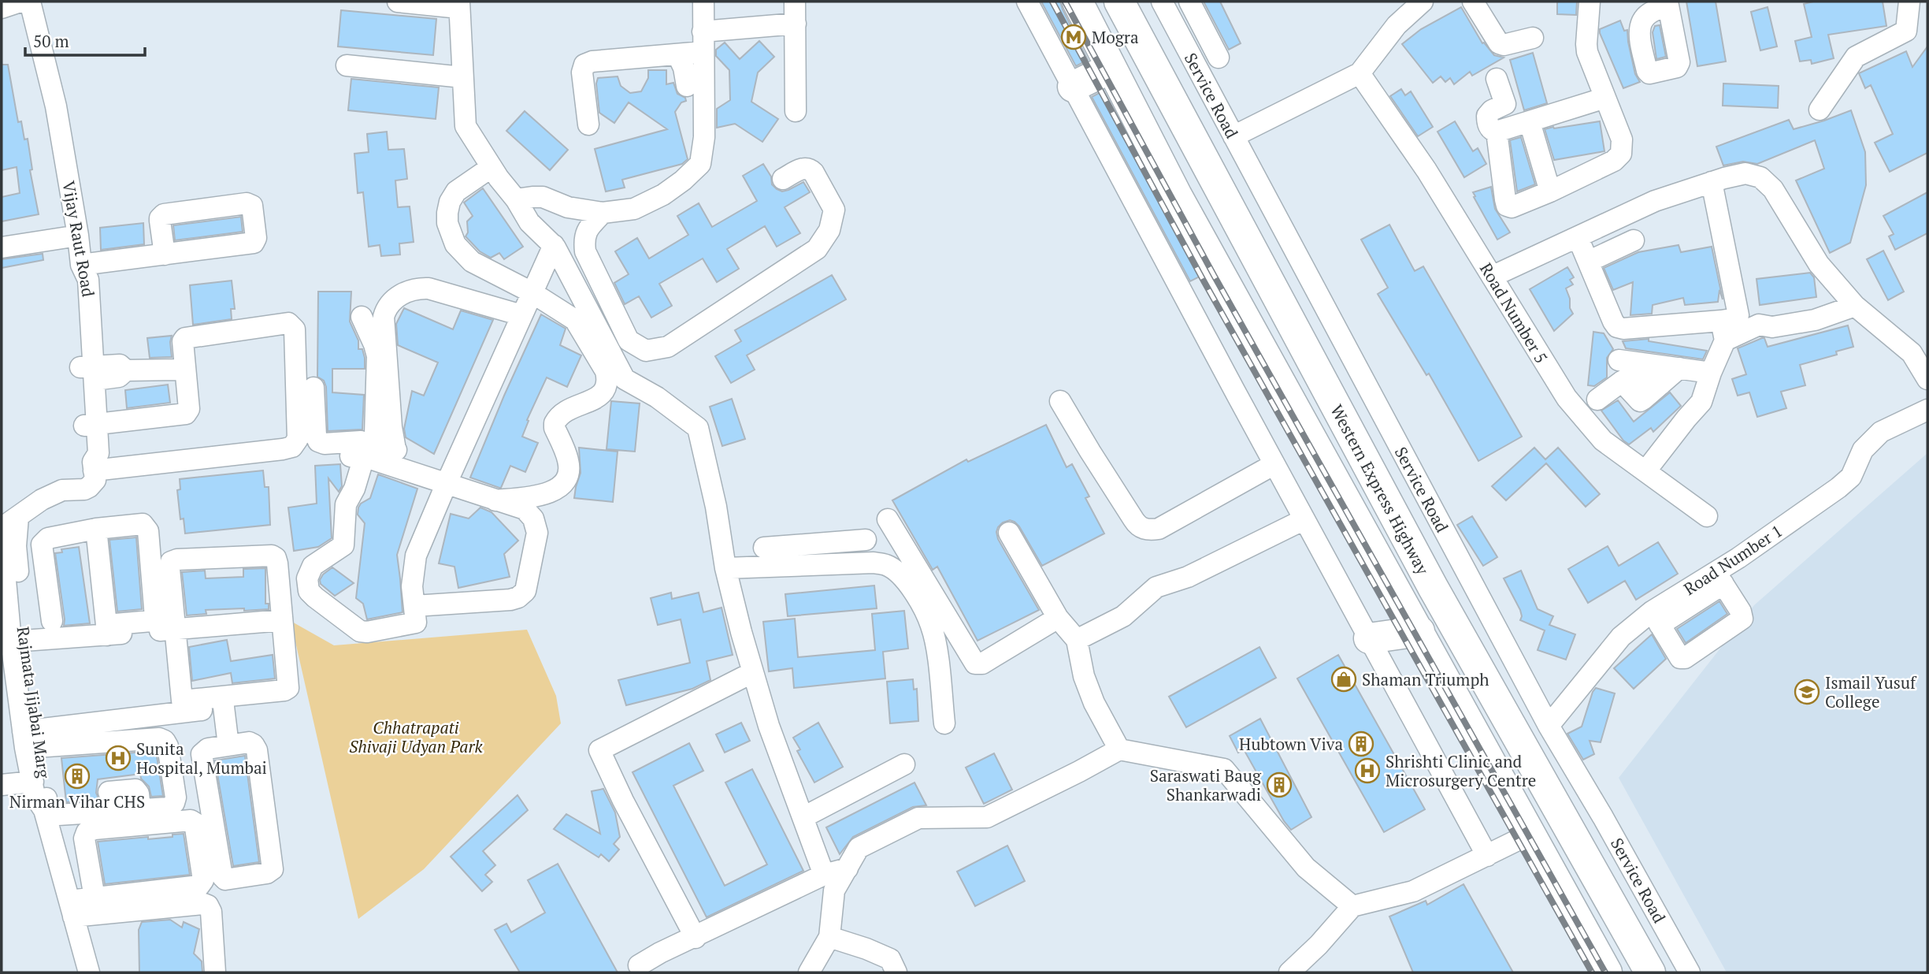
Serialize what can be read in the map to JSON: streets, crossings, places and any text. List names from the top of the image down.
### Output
{
  "streets": {
    "highway": ["Western Express Highway"],
    "street": [
      "Service Road",
      "Vijay Raut Road",
      "Road Number 5",
      "Road Number 1",
      "Rajmata Jijabai Marg"
    ]
  },
  "crossings": [
    ["Service Road", "Road Number 1"],
    ["Vijay Raut Road", "Rajmata Jijabai Marg"]
  ],
  "parks": ["Chhatrapati Shivaji Udyan Park"],
  "places": {
    "metro station": ["Mogra"],
    "shop": ["Shaman Triumph"],
    "school or university": ["Ismail Yusuf College"],
    "building": ["Hubtown Viva", "Nirman Vihar CHS", "Saraswati Baug Shankarwadi"],
    "hospital": ["Sunita Hospital, Mumbai", "Shrishti Clinic and Microsurgery Centre"]
  },
  "scale_bar": "50 m"
}
